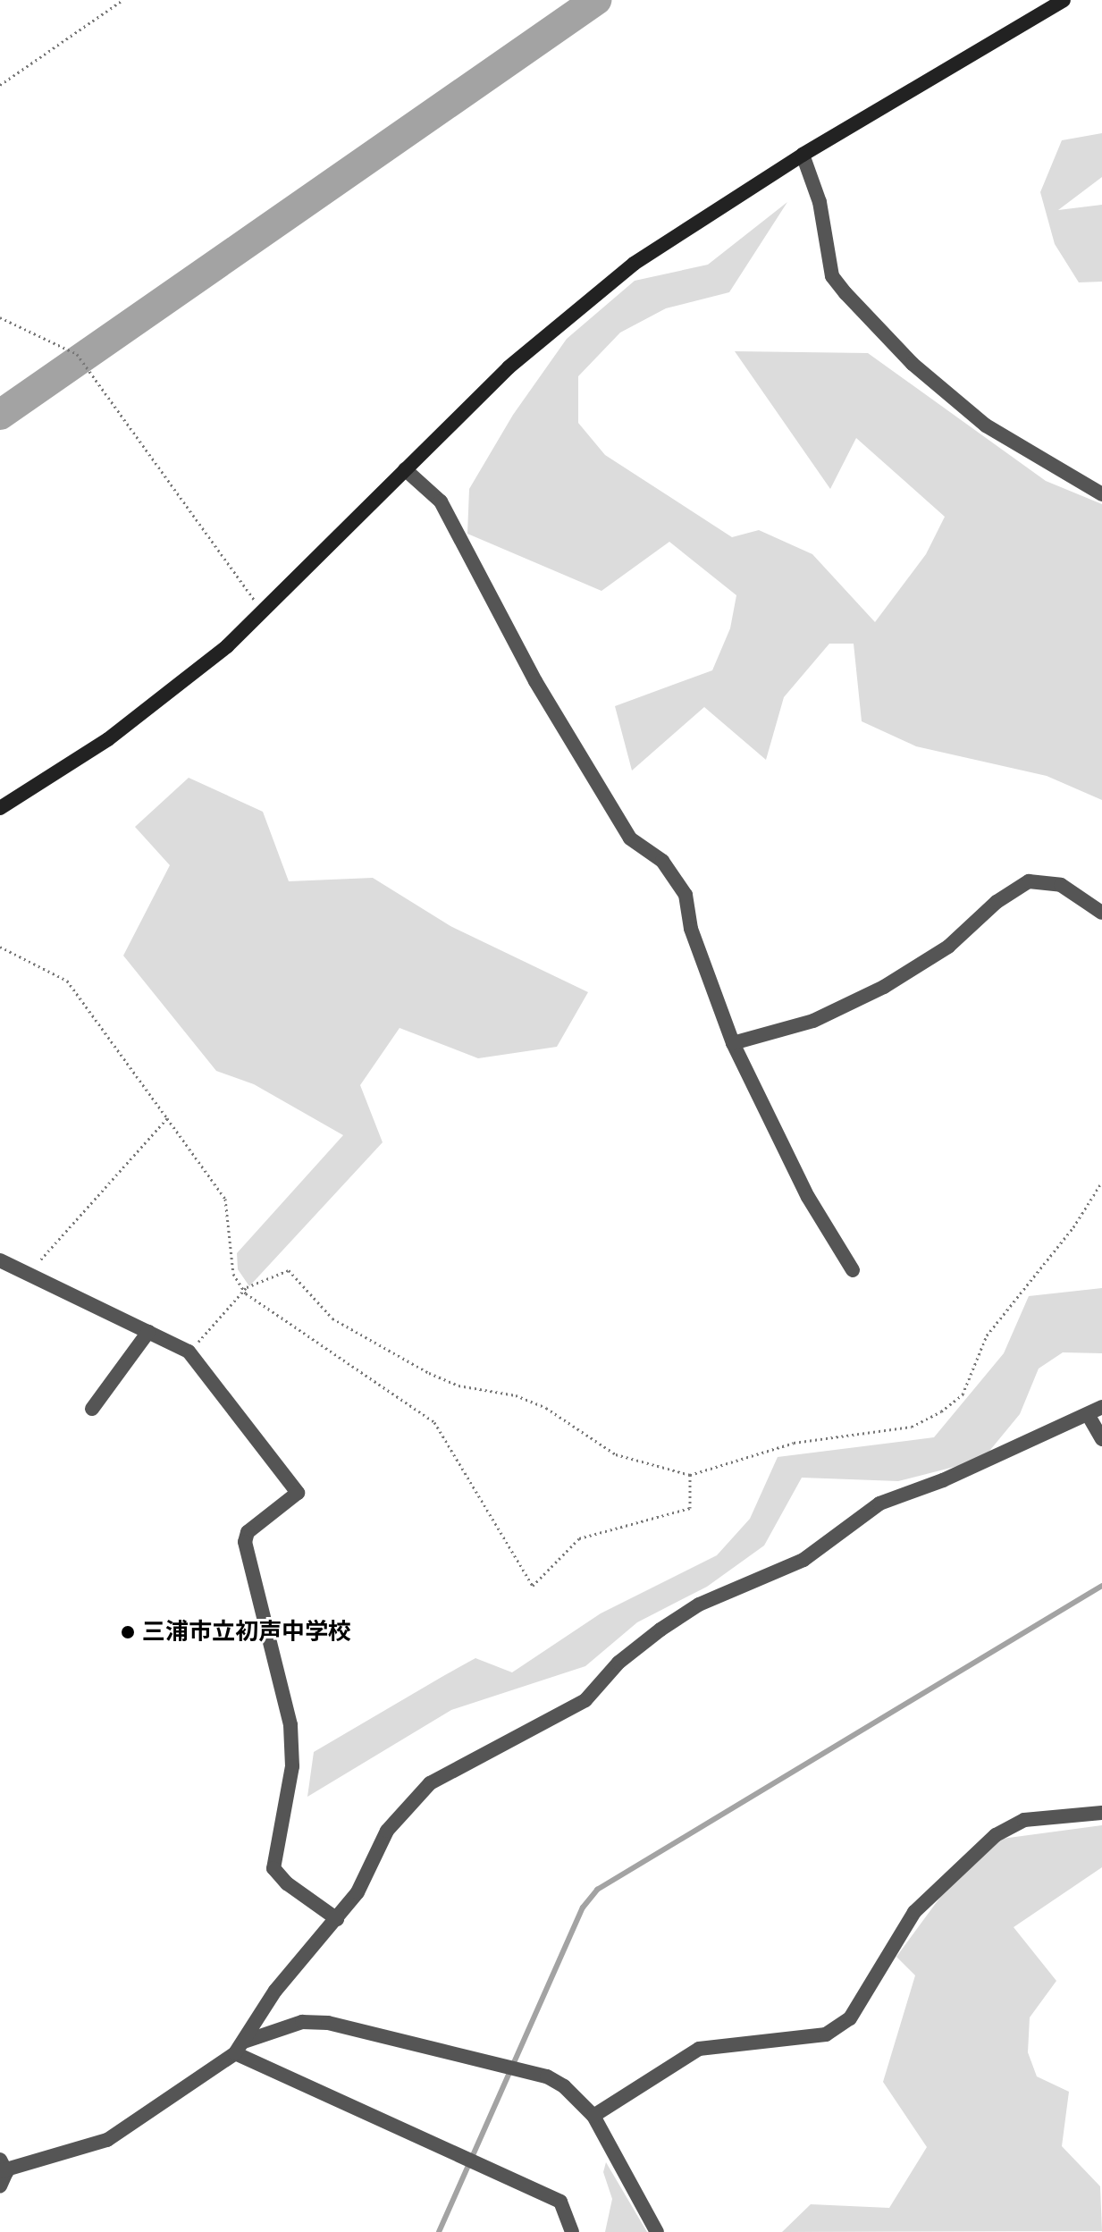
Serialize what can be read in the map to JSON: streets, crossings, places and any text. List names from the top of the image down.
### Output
{
  "places": ["三浦市立初声中学校"]
}
